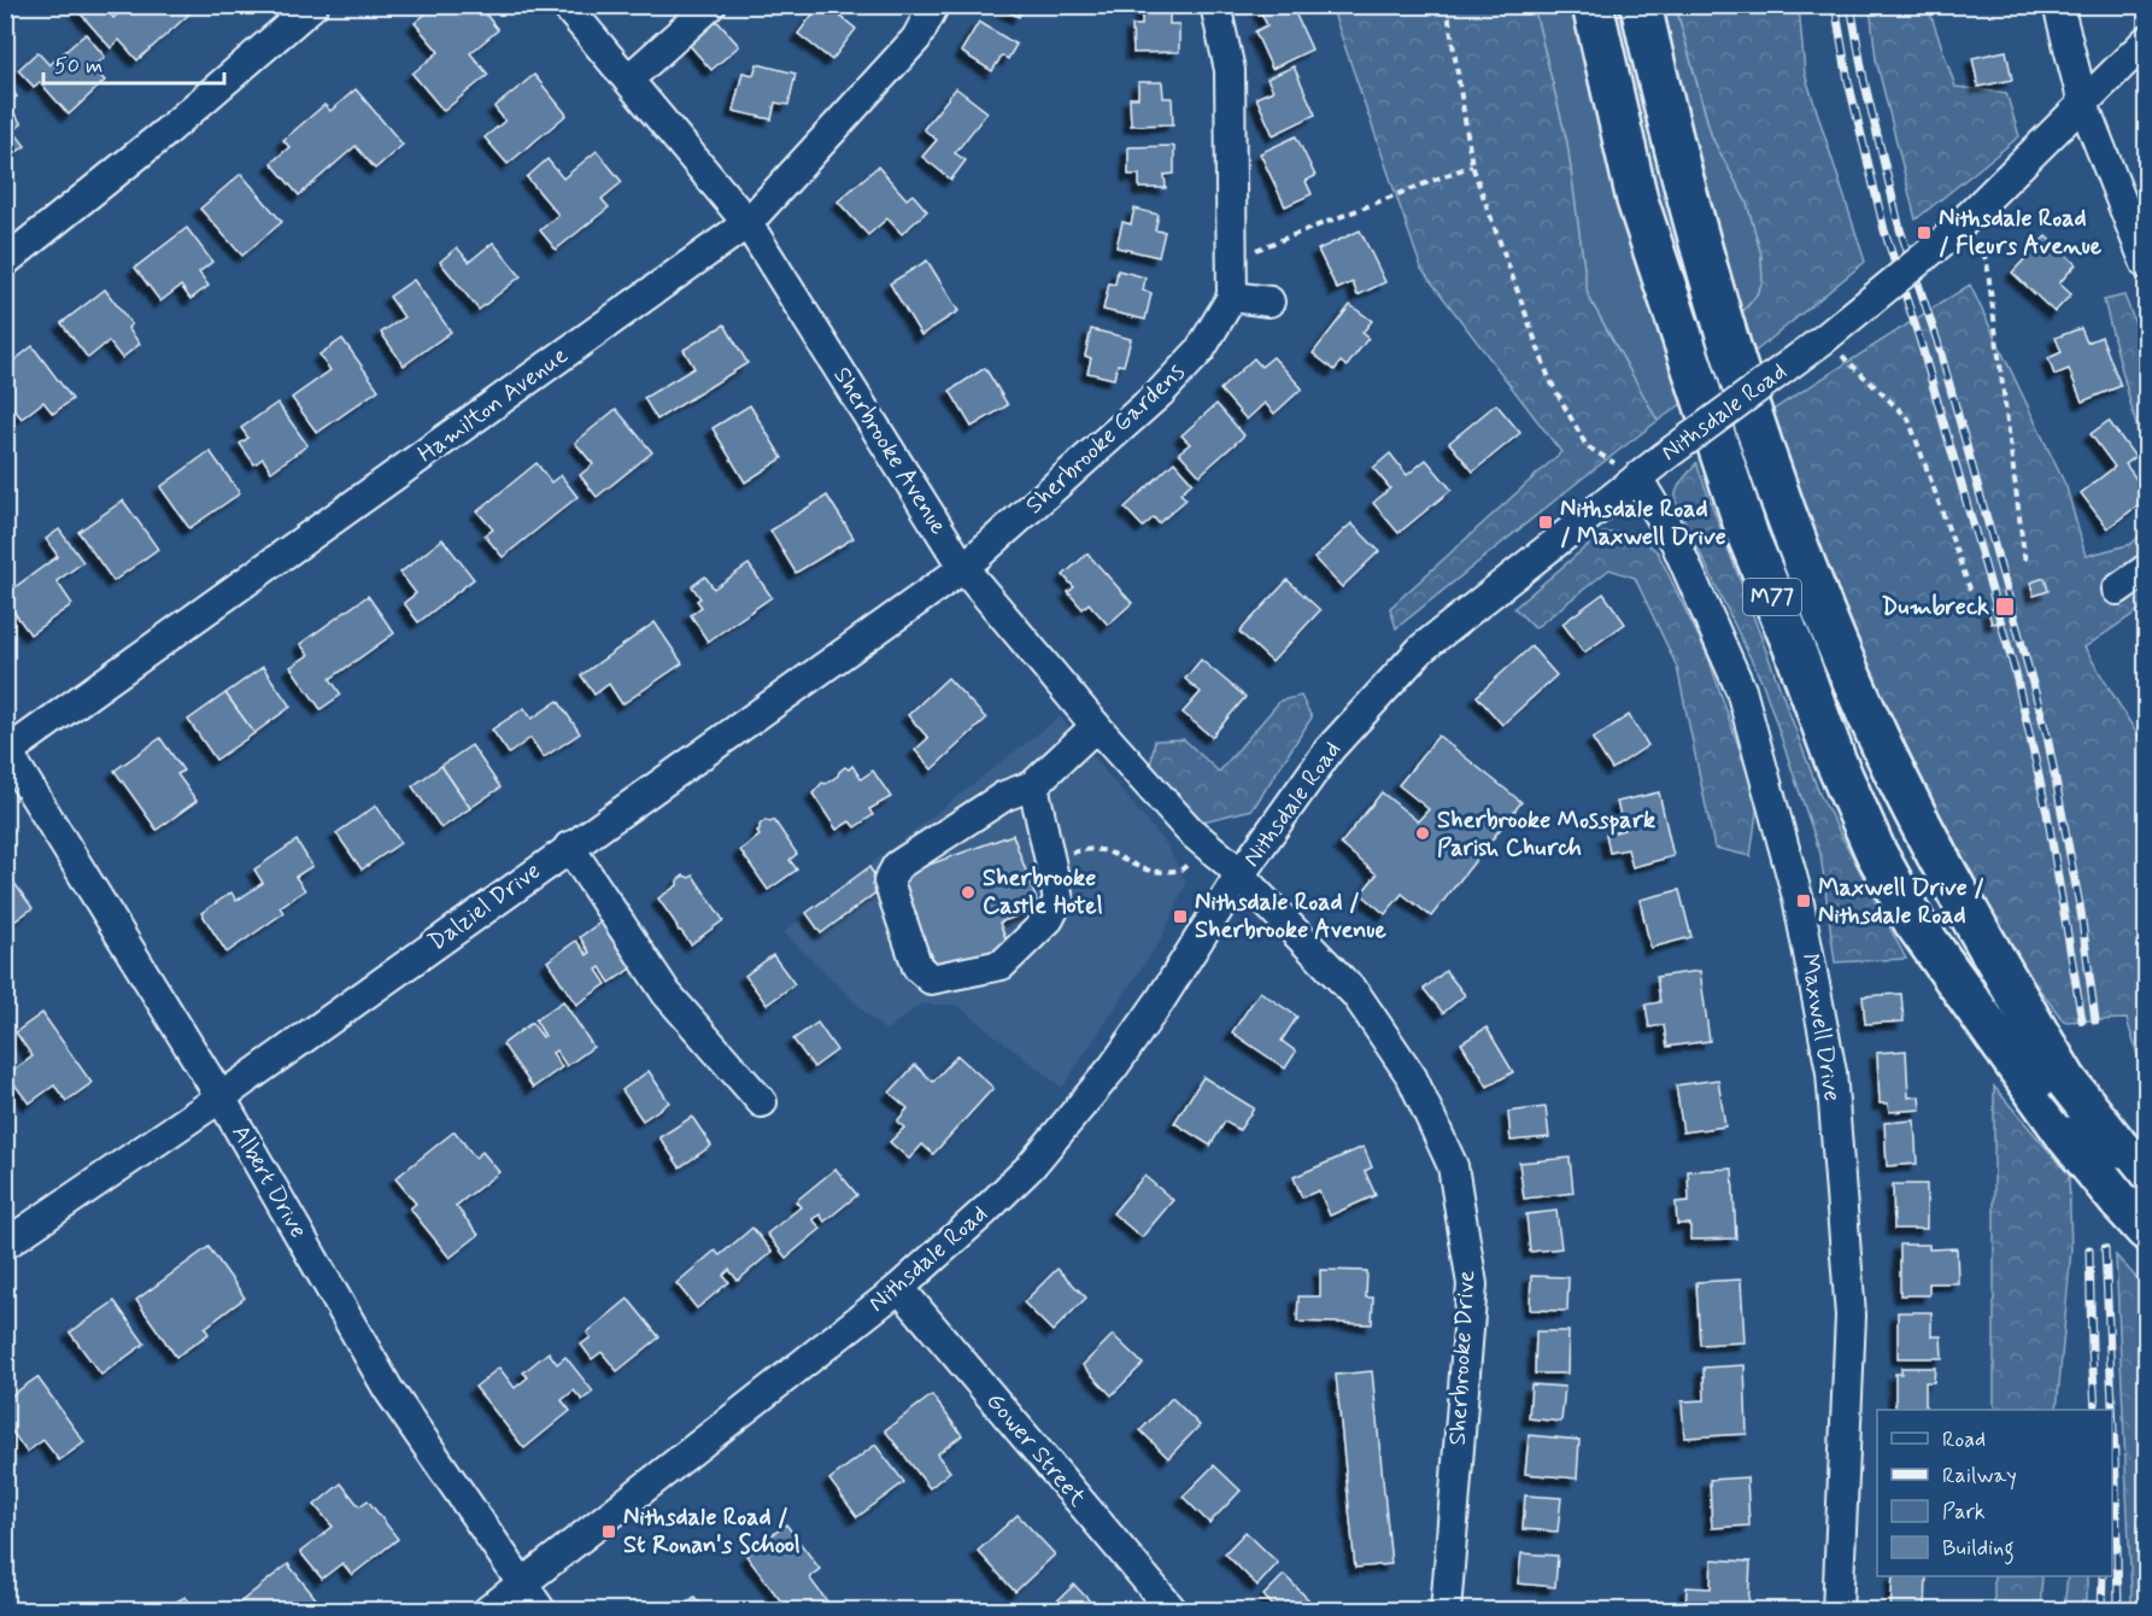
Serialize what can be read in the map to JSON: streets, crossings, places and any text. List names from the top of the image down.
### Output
{
  "streets": {
    "highway": ["M77"],
    "street": [
      "Hamilton Avenue",
      "Nithsdale Road",
      "Sherbrooke Gardens",
      "Sherbrooke Avenue",
      "Dalziel Drive",
      "Maxwell Drive",
      "Albert Drive",
      "Sherbrooke Drive",
      "Gower Street"
    ]
  },
  "crossings": [
    ["Hamilton Avenue", "Sherbrooke Avenue"],
    ["Hamilton Avenue", "Albert Drive"],
    ["Nithsdale Road", "Sherbrooke Avenue"],
    ["Nithsdale Road", "Maxwell Drive"],
    ["Nithsdale Road", "Albert Drive"],
    ["Nithsdale Road", "Sherbrooke Drive"],
    ["Nithsdale Road", "Gower Street"],
    ["Sherbrooke Gardens", "Sherbrooke Avenue"],
    ["Sherbrooke Gardens", "Dalziel Drive"],
    ["Sherbrooke Avenue", "Dalziel Drive"],
    ["Sherbrooke Avenue", "Sherbrooke Drive"],
    ["Dalziel Drive", "Albert Drive"]
  ],
  "places": {
    "transit": [
      "Nithsdale Road / Fleurs Avenue",
      "Nithsdale Road / Maxwell Drive",
      "Dumbreck",
      "Maxwell Drive / Nithsdale Road",
      "Nithsdale Road / Sherbrooke Avenue",
      "Nithsdale Road / St Ronan's School"
    ],
    "other": ["Sherbrooke Mosspark Parish Church", "Sherbrooke Castle Hotel"]
  },
  "legend": [
    "Road",
    "Railway",
    "Park",
    "Building"
  ],
  "scale_bar": "50 m"
}
